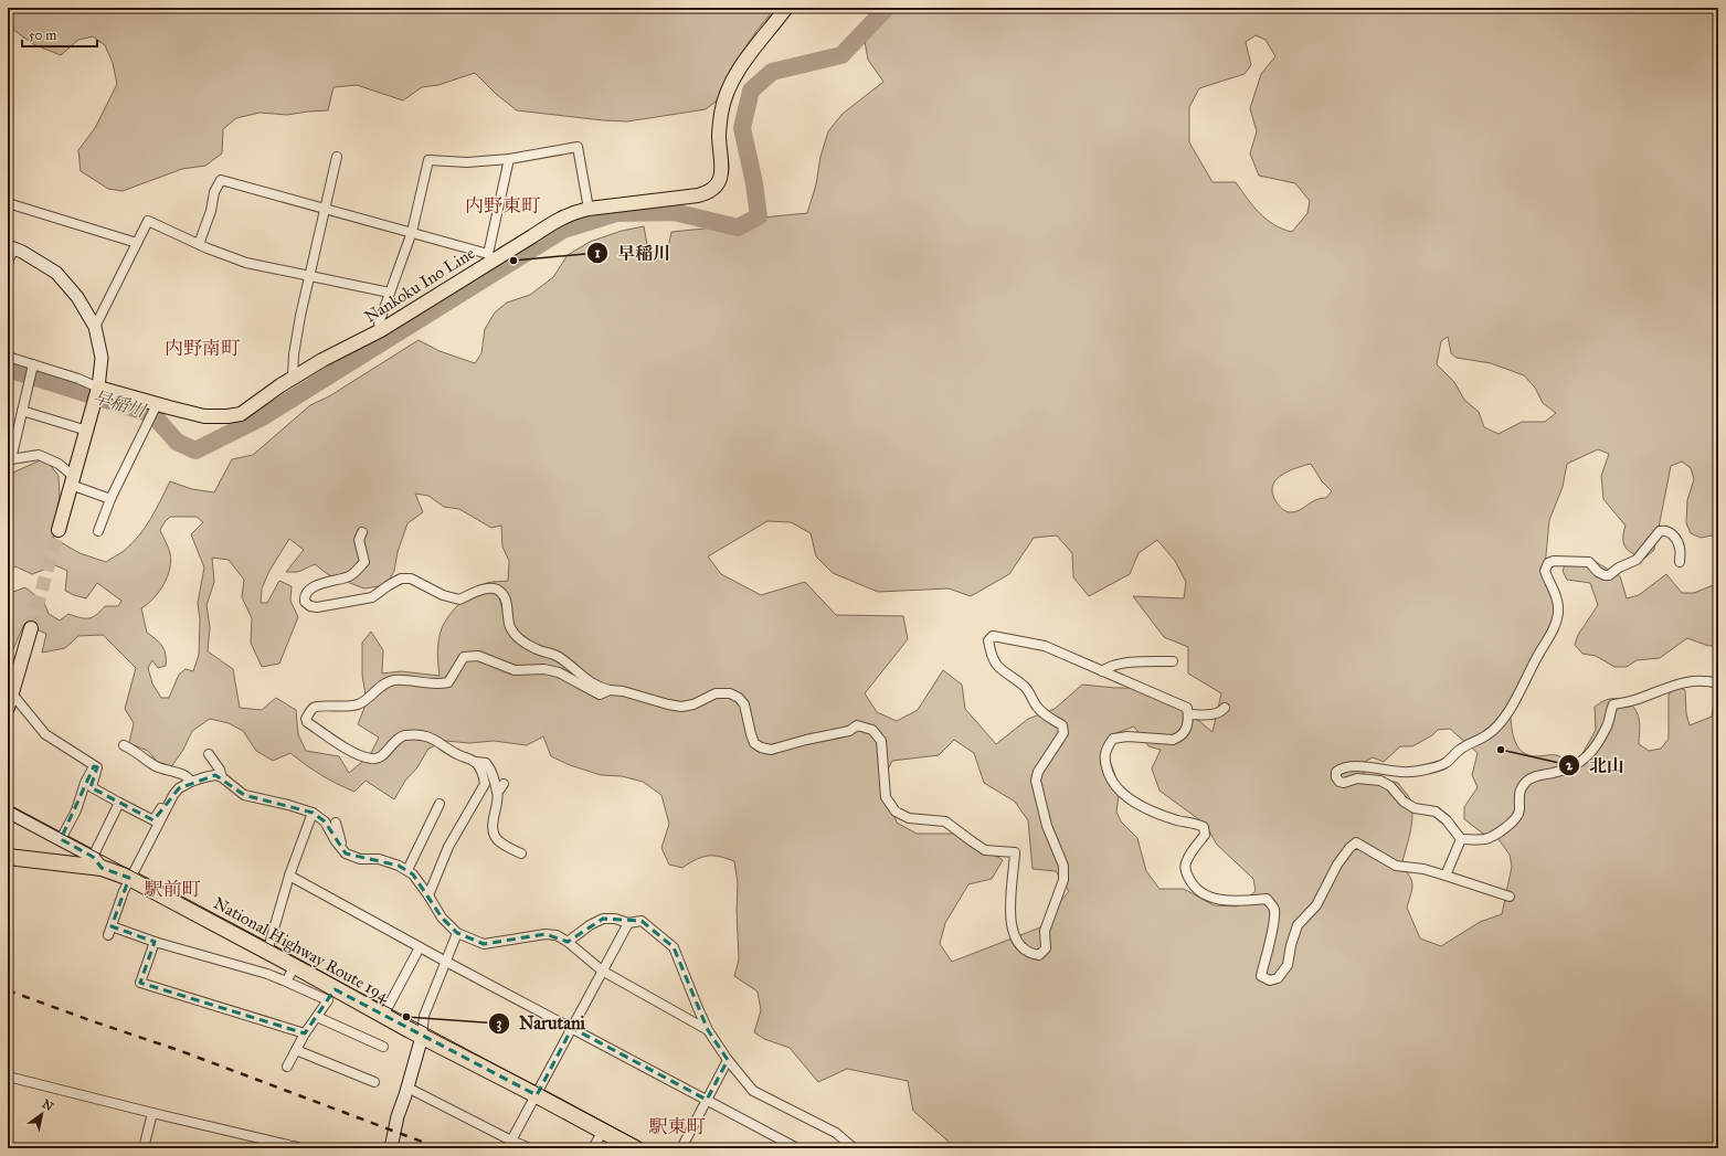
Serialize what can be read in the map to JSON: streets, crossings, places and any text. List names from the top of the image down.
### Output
{
  "streets": {
    "highway": ["National Highway Route 194"],
    "main road": ["Nankoku Ino Line"]
  },
  "districts": [
    "内野東町",
    "内野南町",
    "駅前町",
    "駅東町"
  ],
  "water": ["早稲川"],
  "places": ["早稲川", "北山", "Narutani"],
  "scale_bar": "50 m",
  "north": "top right"
}
